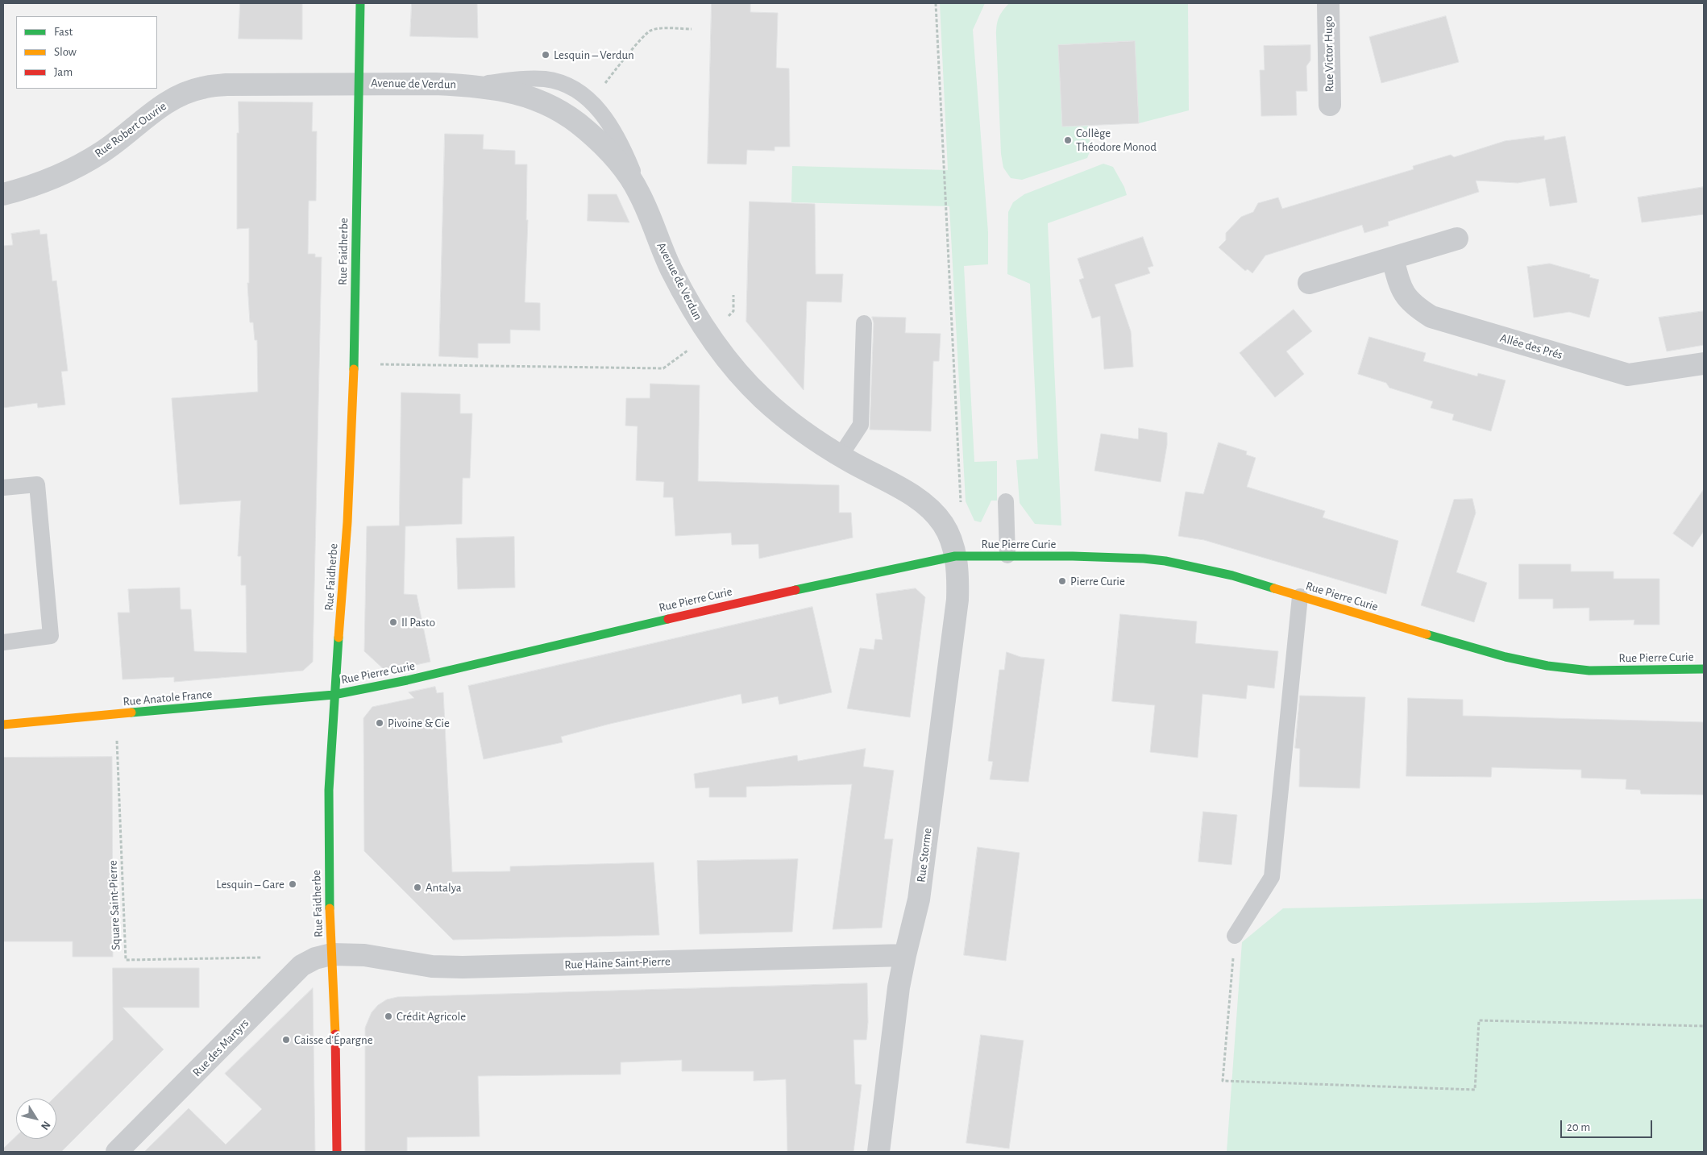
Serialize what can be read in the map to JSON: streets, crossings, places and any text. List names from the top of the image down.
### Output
{
  "streets": {
    "street": [
      "Rue Victor Hugo",
      "Avenue de Verdun",
      "Rue Robert Ouvrie",
      "Rue Faidherbe",
      "Allée des Prés",
      "Rue Pierre Curie",
      "Rue Anatole France",
      "Rue Storme",
      "Rue Haine Saint-Pierre",
      "Rue des Martyrs"
    ],
    "path": ["Square Saint-Pierre"]
  },
  "crossings": [
    ["Avenue de Verdun", "Rue Robert Ouvrie"],
    ["Avenue de Verdun", "Rue Faidherbe"],
    ["Avenue de Verdun", "Rue Pierre Curie"],
    ["Avenue de Verdun", "Rue Storme"],
    ["Rue Robert Ouvrie", "Rue Faidherbe"],
    ["Rue Faidherbe", "Rue Pierre Curie"],
    ["Rue Faidherbe", "Rue Anatole France"],
    ["Rue Faidherbe", "Rue Haine Saint-Pierre"],
    ["Rue Faidherbe", "Rue des Martyrs"],
    ["Rue Pierre Curie", "Rue Anatole France"],
    ["Rue Pierre Curie", "Rue Storme"],
    ["Rue Anatole France", "Square Saint-Pierre"],
    ["Rue Storme", "Rue Haine Saint-Pierre"],
    ["Rue Haine Saint-Pierre", "Rue des Martyrs"]
  ],
  "places": [
    "Lesquin – Verdun",
    "Collège Théodore Monod",
    "Pierre Curie",
    "Il Pasto",
    "Pivoine & Cie",
    "Lesquin – Gare",
    "Antalya",
    "Crédit Agricole",
    "Caisse d'Épargne"
  ],
  "legend": ["Fast", "Slow", "Jam"],
  "scale_bar": "20 m",
  "north": "bottom right"
}
